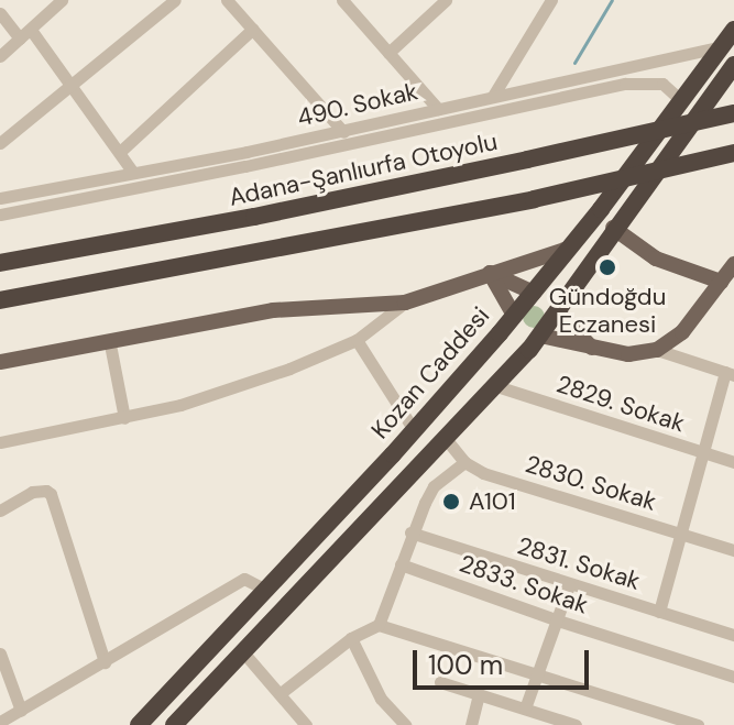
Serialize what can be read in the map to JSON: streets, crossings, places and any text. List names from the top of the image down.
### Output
{
  "streets": {
    "highway": ["Adana-Şanlıurfa Otoyolu", "Kozan Caddesi"],
    "street": [
      "490. Sokak",
      "2829. Sokak",
      "2830. Sokak",
      "2831. Sokak",
      "2833. Sokak"
    ]
  },
  "crossings": [
    ["490. Sokak", "Kozan Caddesi"]
  ],
  "places": ["Gündoğdu Eczanesi", "A101"],
  "scale_bar": "100 m"
}
